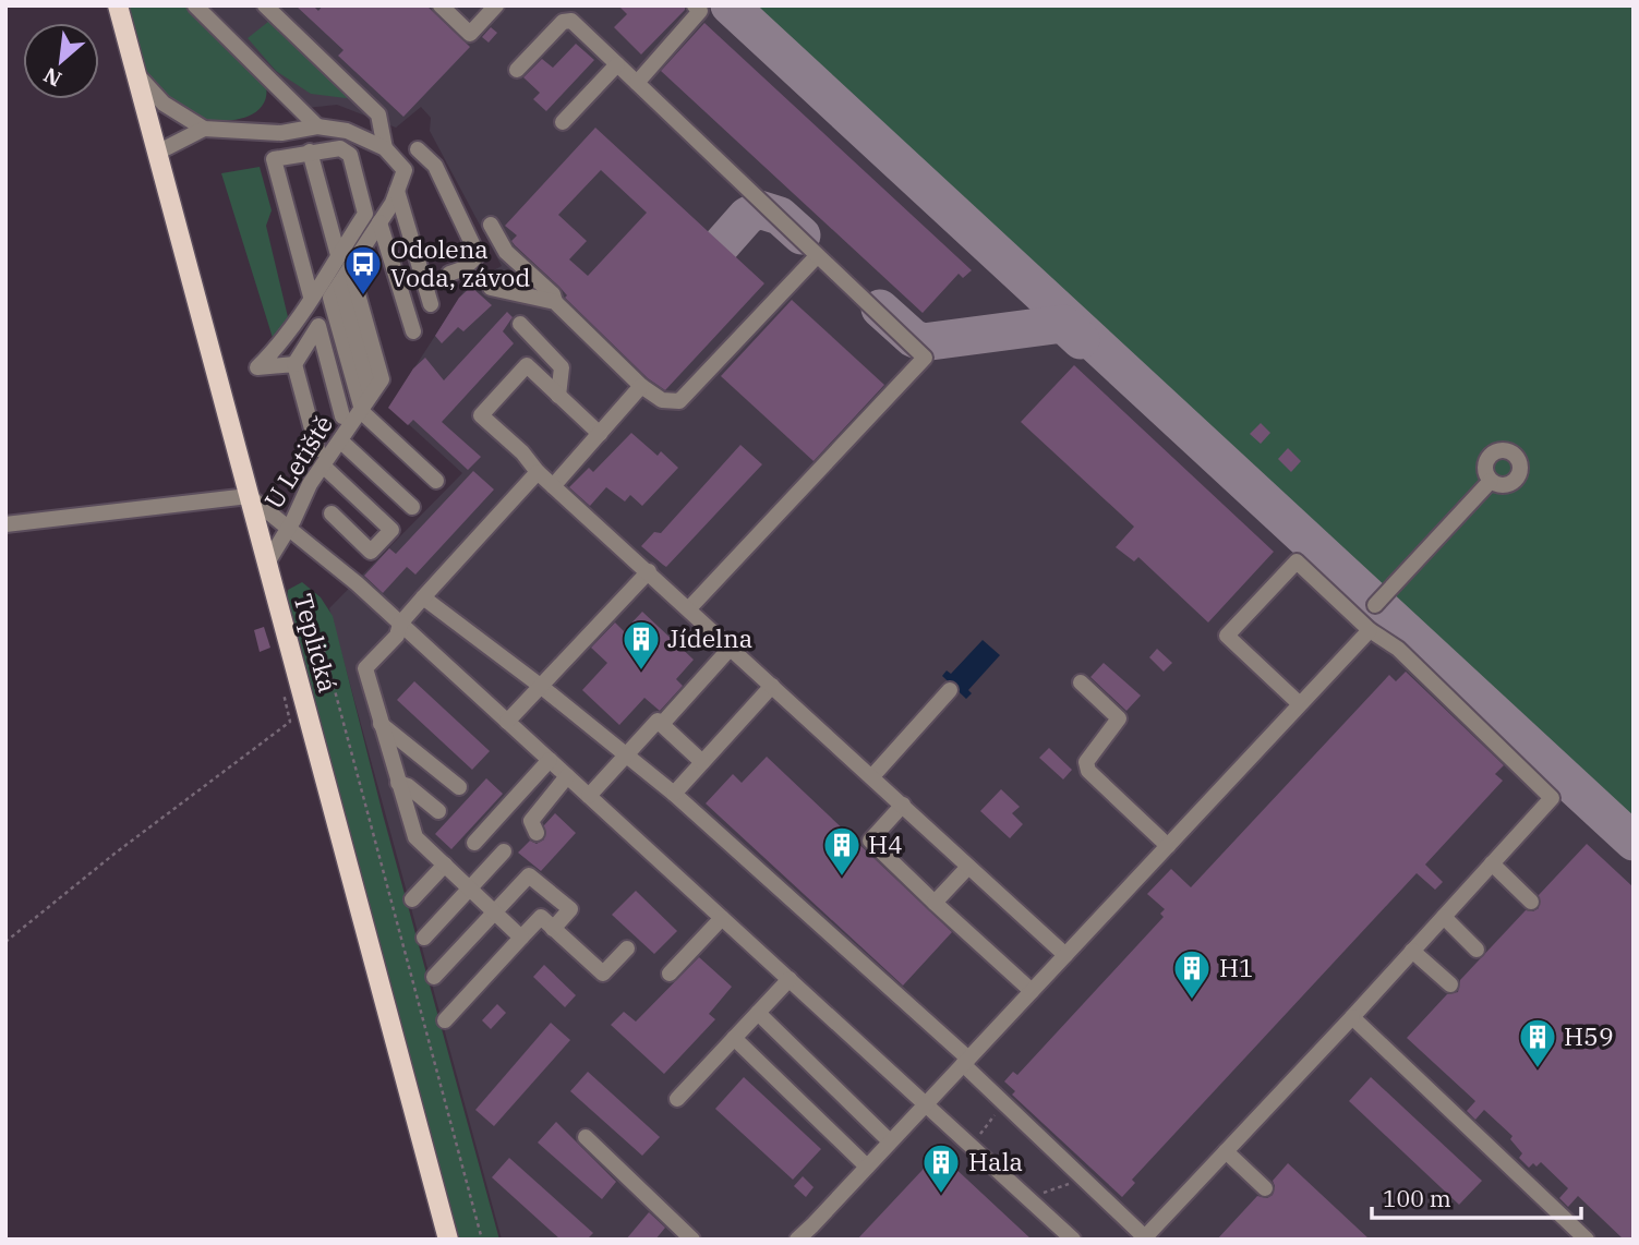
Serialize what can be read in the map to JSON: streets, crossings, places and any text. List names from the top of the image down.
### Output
{
  "streets": {
    "main road": ["Teplická"],
    "street": ["U Letiště"]
  },
  "crossings": [
    ["U Letiště", "Teplická"]
  ],
  "places": {
    "bus stop": ["Odolena Voda, závod"],
    "building": [
      "Jídelna",
      "H4",
      "H1",
      "H59",
      "Hala"
    ]
  },
  "scale_bar": "100 m",
  "north": "bottom left"
}
